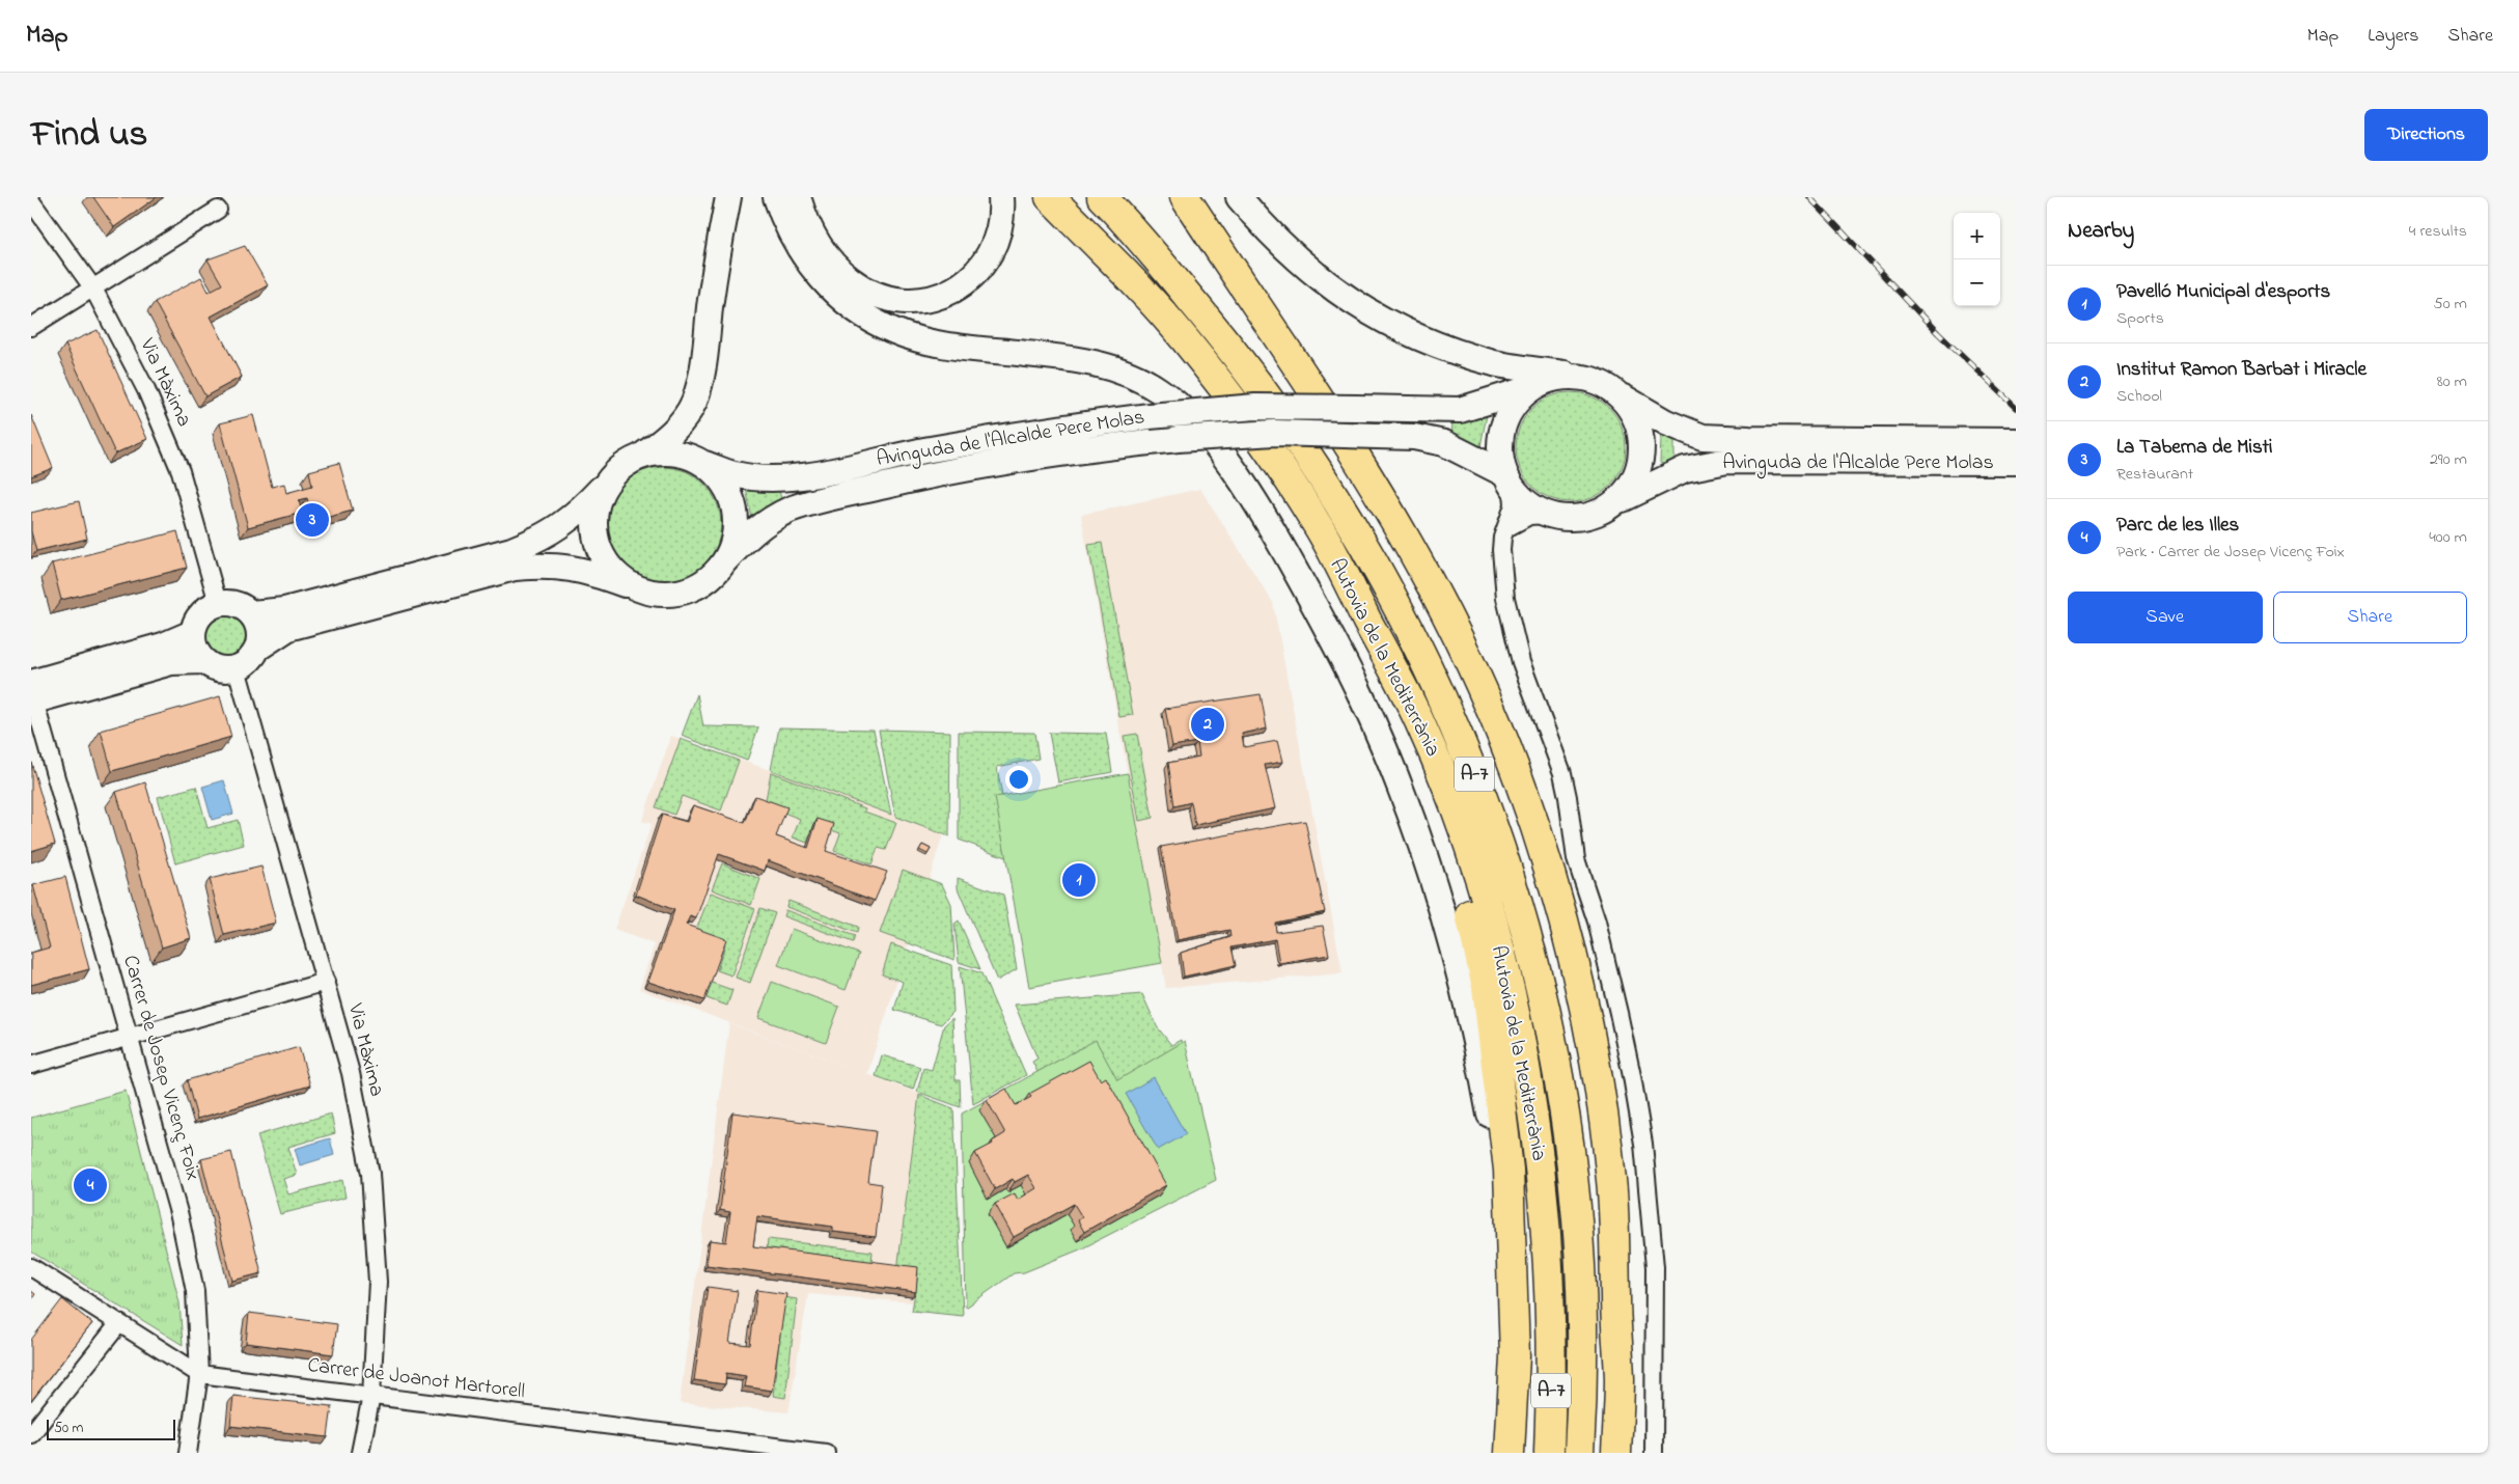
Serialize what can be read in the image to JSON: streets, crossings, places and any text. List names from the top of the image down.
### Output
{
  "streets": {
    "highway": ["Autovia de la Mediterrània", "A-7"],
    "street": [
      "Via Màxima",
      "Avinguda de l'Alcalde Pere Molas",
      "Carrer de Josep Vicenç Foix",
      "Carrer de Joanot Martorell"
    ]
  },
  "crossings": [
    ["Via Màxima", "Carrer de Joanot Martorell"],
    ["Carrer de Josep Vicenç Foix", "Carrer de Joanot Martorell"]
  ],
  "scale_bar": "50 m",
  "page": {
    "header": "Map",
    "nav": ["Map", "Layers", "Share"],
    "title": "Find us",
    "buttons": [
      "Directions",
      ["Save", "Share"]
    ],
    "heading": ["Nearby", "4 results"],
    "map_buttons": ["+", "−"],
    "list": [
      {
        "mark": "1",
        "name": "Pavelló Municipal d'esports",
        "note": "Sports",
        "value": "50 m"
      },
      {
        "mark": "2",
        "name": "Institut Ramon Barbat i Miracle",
        "note": "School",
        "value": "80 m"
      },
      {
        "mark": "3",
        "name": "La Taberna de Misti",
        "note": "Restaurant",
        "value": "290 m"
      },
      {
        "mark": "4",
        "name": "Parc de les Illes",
        "note": "Park · Carrer de Josep Vicenç Foix",
        "value": "400 m"
      }
    ],
    "pins": [
      "3",
      "2",
      "1",
      "4"
    ],
    "scale": "50 m"
  }
}
